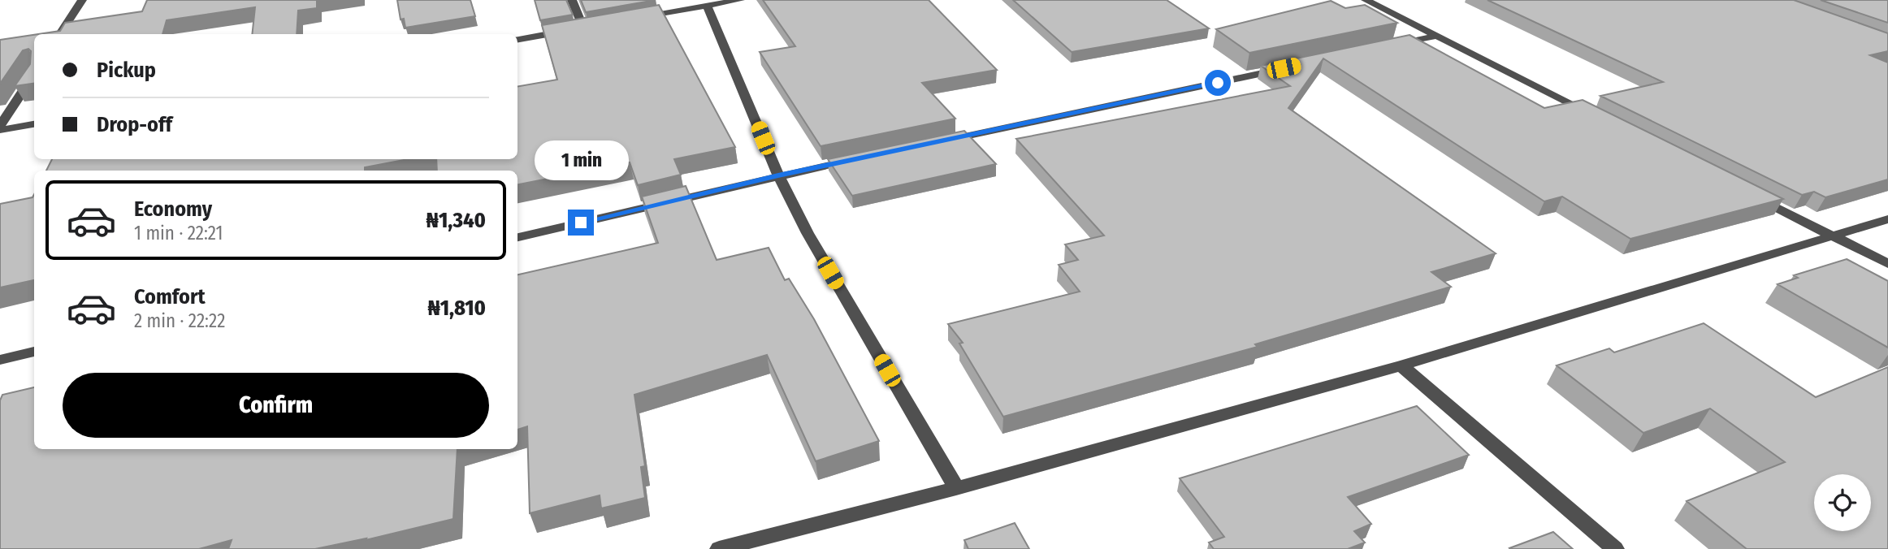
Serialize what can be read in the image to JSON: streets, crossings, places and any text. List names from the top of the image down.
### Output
{
  "page": {
    "banner": ["Pickup", "Drop-off"],
    "bubble": "1 min",
    "list": [
      {
        "name": "Economy",
        "note": "1 min · 22:21",
        "value": "₦1,340"
      },
      {
        "name": "Comfort",
        "note": "2 min · 22:22",
        "value": "₦1,810"
      }
    ],
    "buttons": "Confirm"
  }
}
